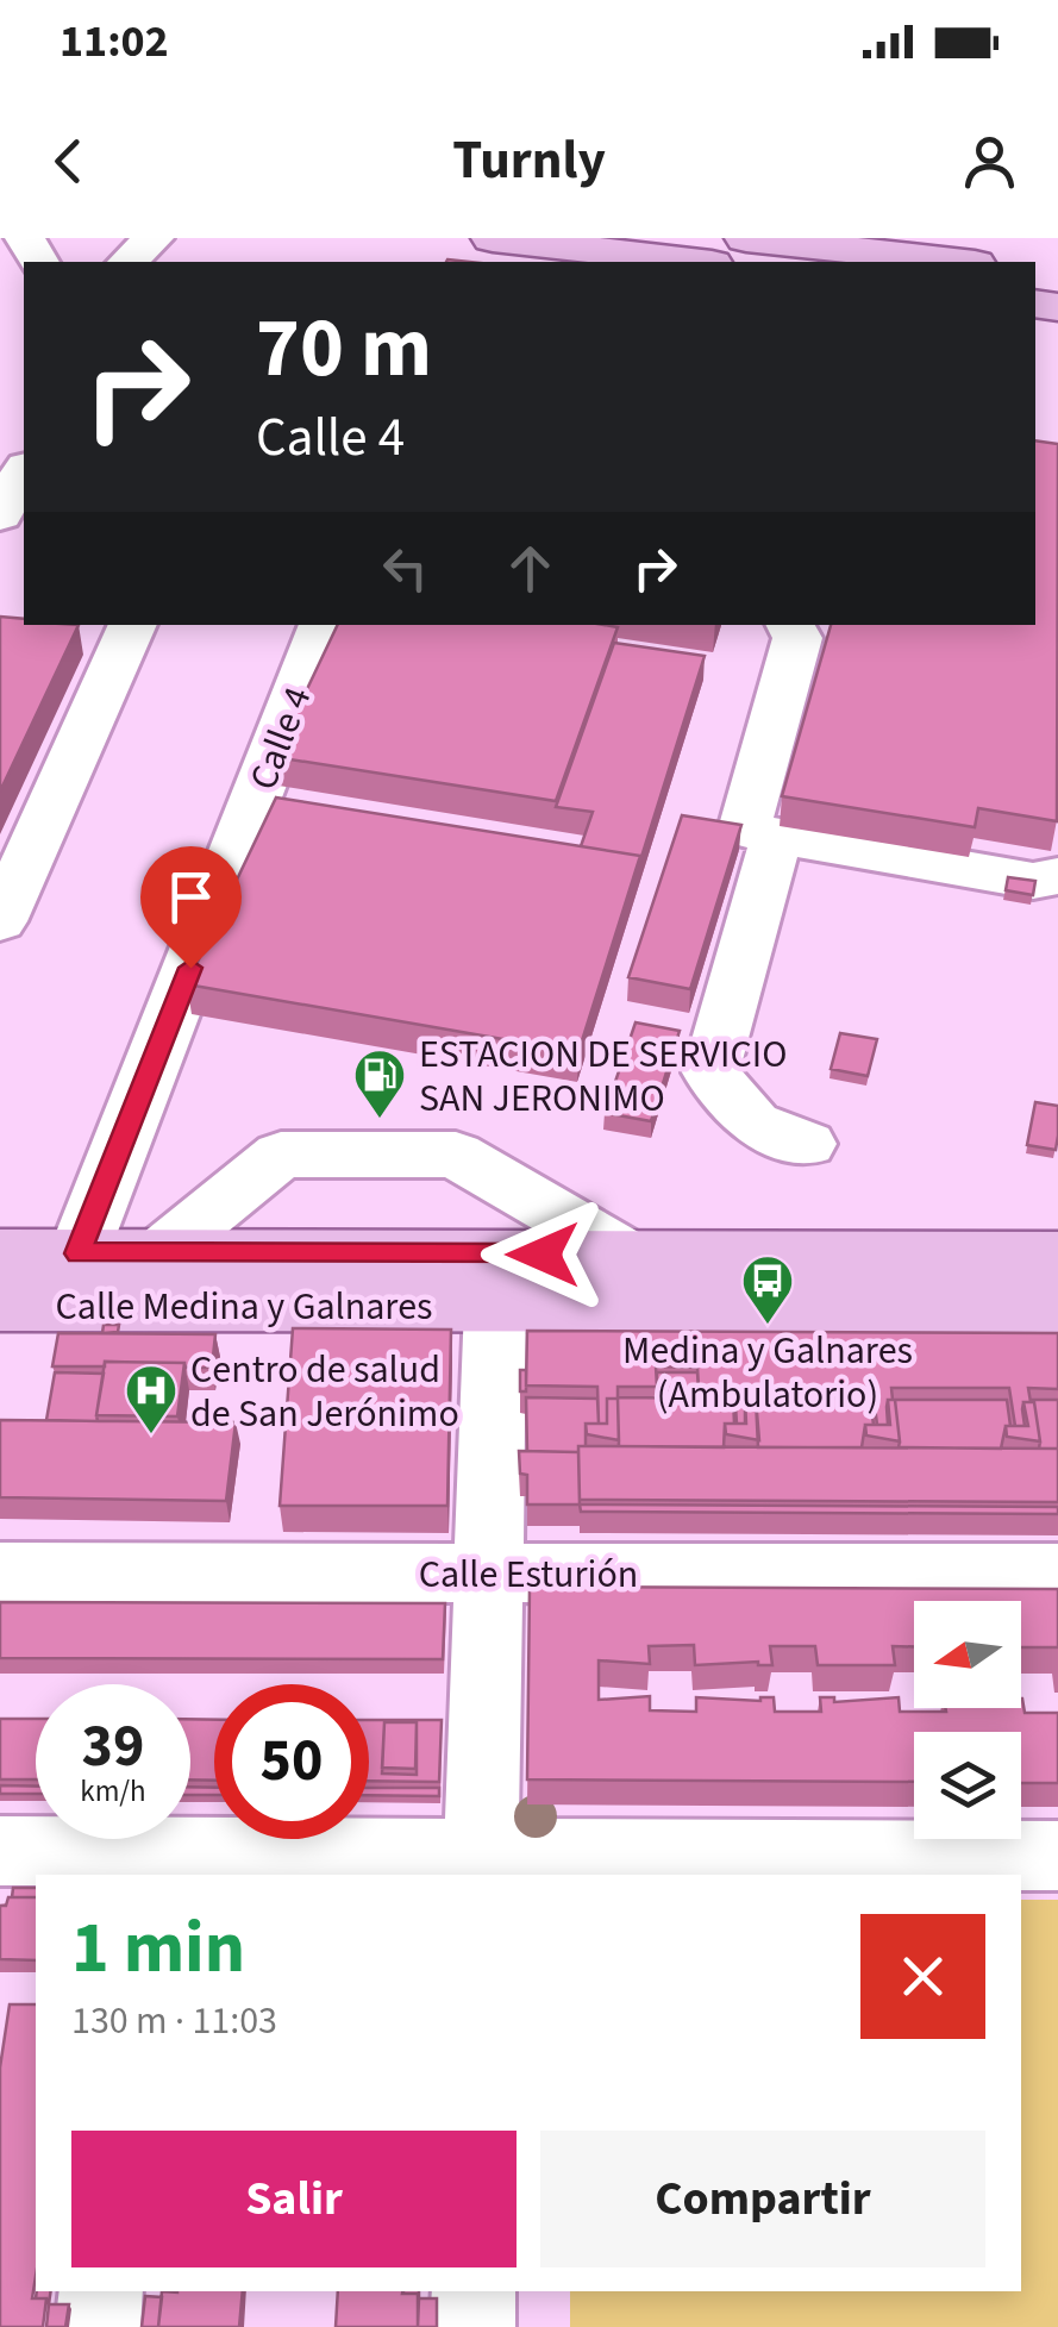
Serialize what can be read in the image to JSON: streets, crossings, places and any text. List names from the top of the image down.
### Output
{
  "streets": {
    "main road": ["Calle Medina y Galnares"],
    "street": ["Calle 4", "Calle Esturión"]
  },
  "crossings": [
    ["Calle 4", "Calle Medina y Galnares"]
  ],
  "places": {
    "fuel station": ["ESTACION DE SERVICIO SAN JERONIMO"],
    "bus stop": ["Medina y Galnares (Ambulatorio)"],
    "hospital": ["Centro de salud de San Jerónimo"]
  },
  "north": "left",
  "page": {
    "status": "11:02",
    "header": "Turnly",
    "turn": ["70 m", "Calle 4"],
    "speed": "39 km/h",
    "limit": "50",
    "heading": ["1 min", "130 m · 11:03"],
    "buttons": ["Salir", "Compartir"]
  }
}
